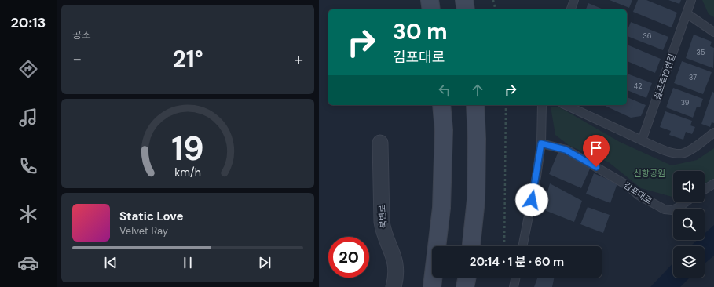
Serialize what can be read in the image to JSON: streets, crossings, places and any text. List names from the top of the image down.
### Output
{
  "streets": {
    "street": ["북변로"],
    "lane": ["걸포로10번길", "김포대로"]
  },
  "parks": ["신향공원"],
  "house_numbers": [
    "36",
    "35",
    "37",
    "42",
    "39"
  ],
  "page": {
    "tabs": "20:13",
    "tile": "공조",
    "turn": ["30 m", "김포대로"],
    "heat": ["−", "21°", "+"],
    "song": ["Static Love", "Velvet Ray"],
    "limit": "20",
    "trip": "20:14 · 1 분 · 60 m",
    "gauge": ["19", "km/h"]
  }
}
